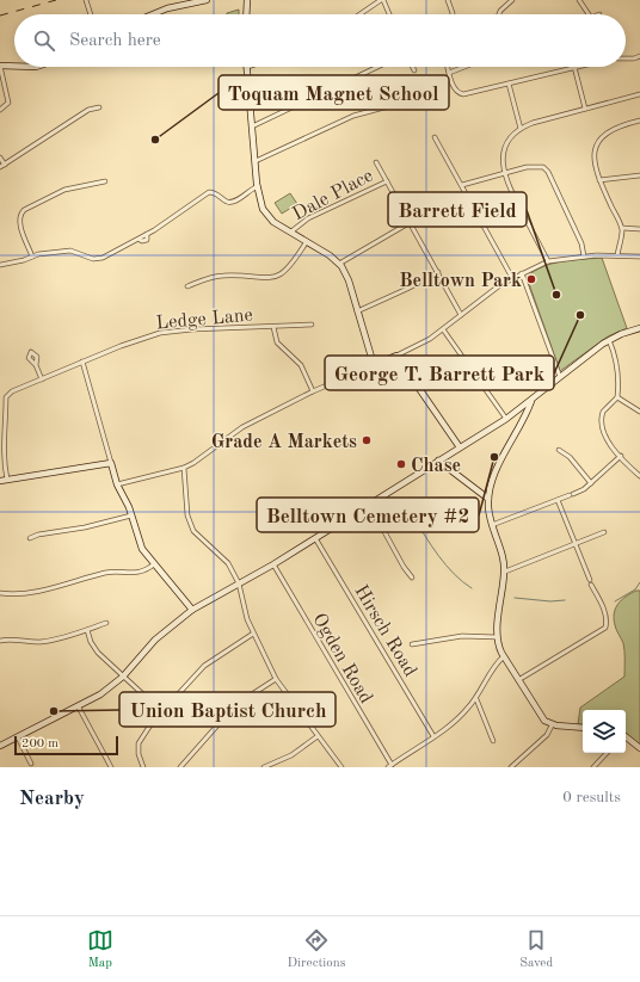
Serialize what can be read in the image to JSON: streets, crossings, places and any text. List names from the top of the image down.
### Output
{
  "streets": {
    "street": [
      "Dale Place",
      "Ledge Lane",
      "Hirsch Road",
      "Ogden Road"
    ]
  },
  "places": [
    "Toquam Magnet School",
    "Belltown Park",
    "Barrett Field",
    "George T. Barrett Park",
    "Grade A Markets",
    "Belltown Cemetery #2",
    "Chase",
    "Union Baptist Church"
  ],
  "scale_bar": "200 m",
  "page": {
    "search": "Search here",
    "scale": "200 m",
    "heading": ["Nearby", "0 results"],
    "nav": ["Map", "Directions", "Saved"]
  }
}
